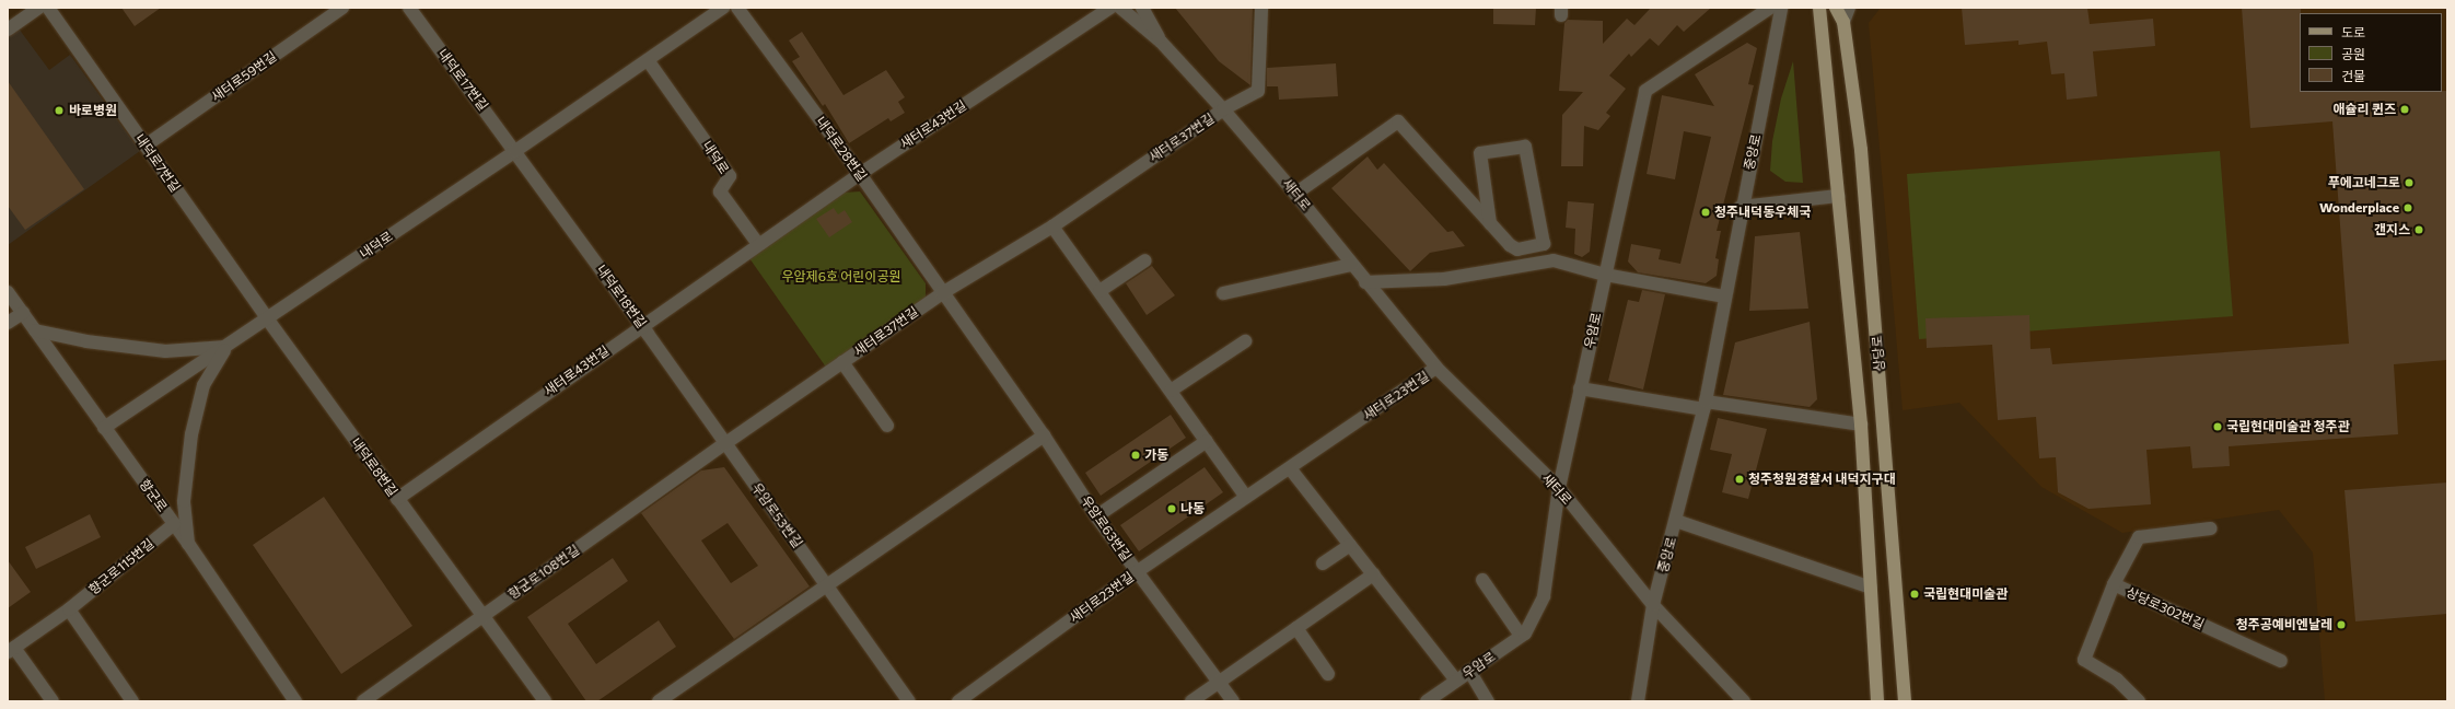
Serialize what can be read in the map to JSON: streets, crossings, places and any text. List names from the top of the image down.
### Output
{
  "streets": {
    "main road": ["상당로"],
    "street": [
      "새터로59번길",
      "내덕로17번길",
      "새터로43번길",
      "새터로37번길",
      "내덕로28번길",
      "중앙로",
      "내덕로",
      "내덕로7번길",
      "새터로",
      "내덕로18번길",
      "우암로",
      "새터로23번길",
      "내덕로8번길",
      "향군로",
      "우암로53번길",
      "우암로63번길",
      "향군로115번길",
      "향군로108번길",
      "상당로302번길"
    ]
  },
  "crossings": [
    ["새터로59번길", "내덕로7번길"],
    ["내덕로17번길", "내덕로"],
    ["내덕로17번길", "내덕로18번길"],
    ["새터로43번길", "내덕로28번길"],
    ["새터로43번길", "내덕로"],
    ["새터로43번길", "내덕로18번길"],
    ["새터로43번길", "내덕로8번길"],
    ["새터로37번길", "내덕로28번길"],
    ["새터로37번길", "새터로"],
    ["새터로37번길", "내덕로18번길"],
    ["새터로37번길", "우암로53번길"],
    ["새터로37번길", "우암로63번길"],
    ["새터로37번길", "향군로108번길"],
    ["내덕로28번길", "우암로63번길"],
    ["중앙로", "새터로"],
    ["내덕로", "내덕로7번길"],
    ["내덕로", "내덕로18번길"],
    ["내덕로", "내덕로8번길"],
    ["내덕로", "향군로"],
    ["내덕로7번길", "내덕로8번길"],
    ["새터로", "우암로"],
    ["새터로", "새터로23번길"],
    ["내덕로18번길", "우암로53번길"],
    ["내덕로18번길", "향군로108번길"],
    ["새터로23번길", "우암로63번길"],
    ["내덕로8번길", "향군로108번길"],
    ["향군로", "향군로115번길"],
    ["우암로53번길", "향군로108번길"]
  ],
  "parks": ["우암제6호 어린이공원"],
  "places": [
    "애슐리 퀸즈",
    "바로병원",
    "푸에고네그로",
    "Wonderplace",
    "청주내덕동우체국",
    "갠지스",
    "국립현대미술관 청주관",
    "가동",
    "청주청원경찰서 내덕지구대",
    "나동",
    "국립현대미술관",
    "청주공예비엔날레"
  ],
  "legend": ["도로", "공원", "건물"]
}
